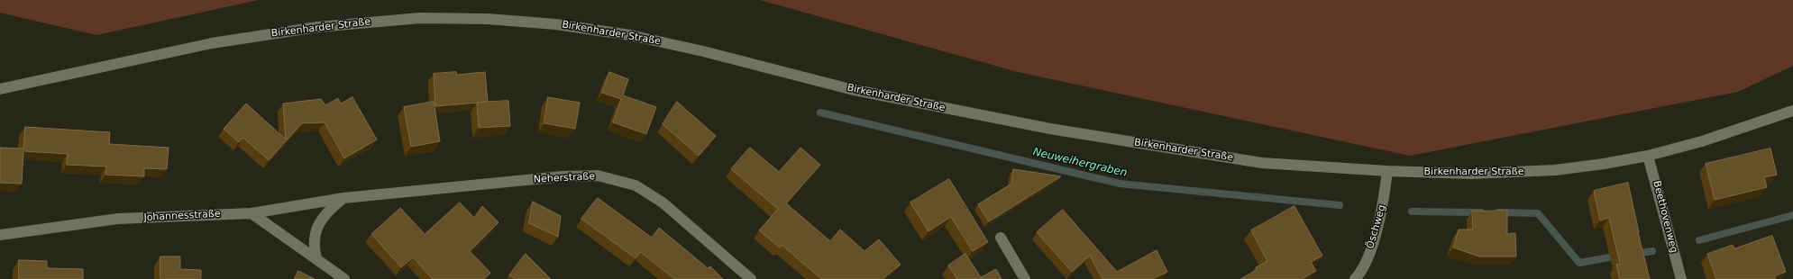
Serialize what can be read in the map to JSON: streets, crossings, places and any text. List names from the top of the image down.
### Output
{
  "streets": {
    "street": [
      "Birkenharder Straße",
      "Neherstraße",
      "Johannesstraße",
      "Beethovenweg",
      "Öschweg"
    ]
  },
  "crossings": [
    ["Birkenharder Straße", "Beethovenweg"],
    ["Birkenharder Straße", "Öschweg"],
    ["Neherstraße", "Johannesstraße"]
  ],
  "water": ["Neuweihergraben"]
}
